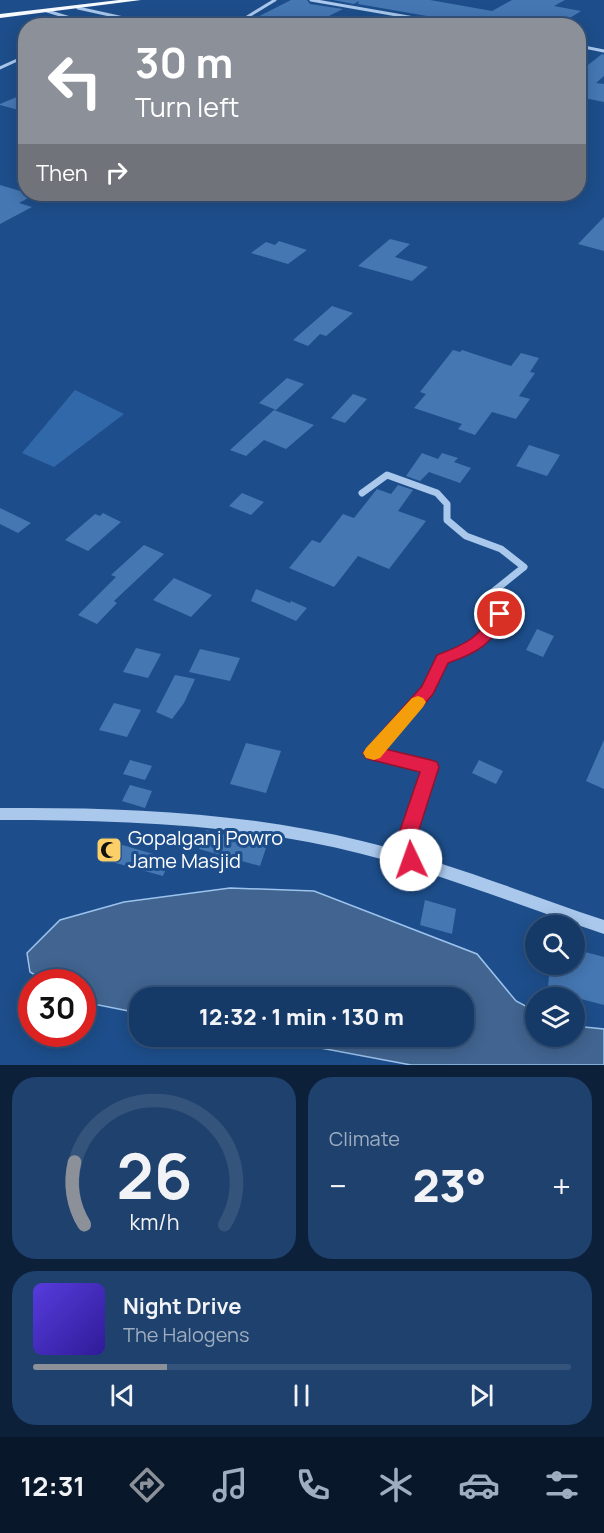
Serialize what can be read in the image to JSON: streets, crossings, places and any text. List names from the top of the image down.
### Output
{
  "places": {
    "mosque": ["Gopalganj Powro Jame Masjid"]
  },
  "page": {
    "turn": ["30 m", "Turn left"],
    "then": "Then",
    "limit": "30",
    "trip": "12:32 · 1 min · 130 m",
    "tile": "Climate",
    "heat": ["−", "23°", "+"],
    "song": ["Night Drive", "The Halogens"],
    "tabs": "12:31",
    "gauge": ["26", "km/h"]
  }
}
